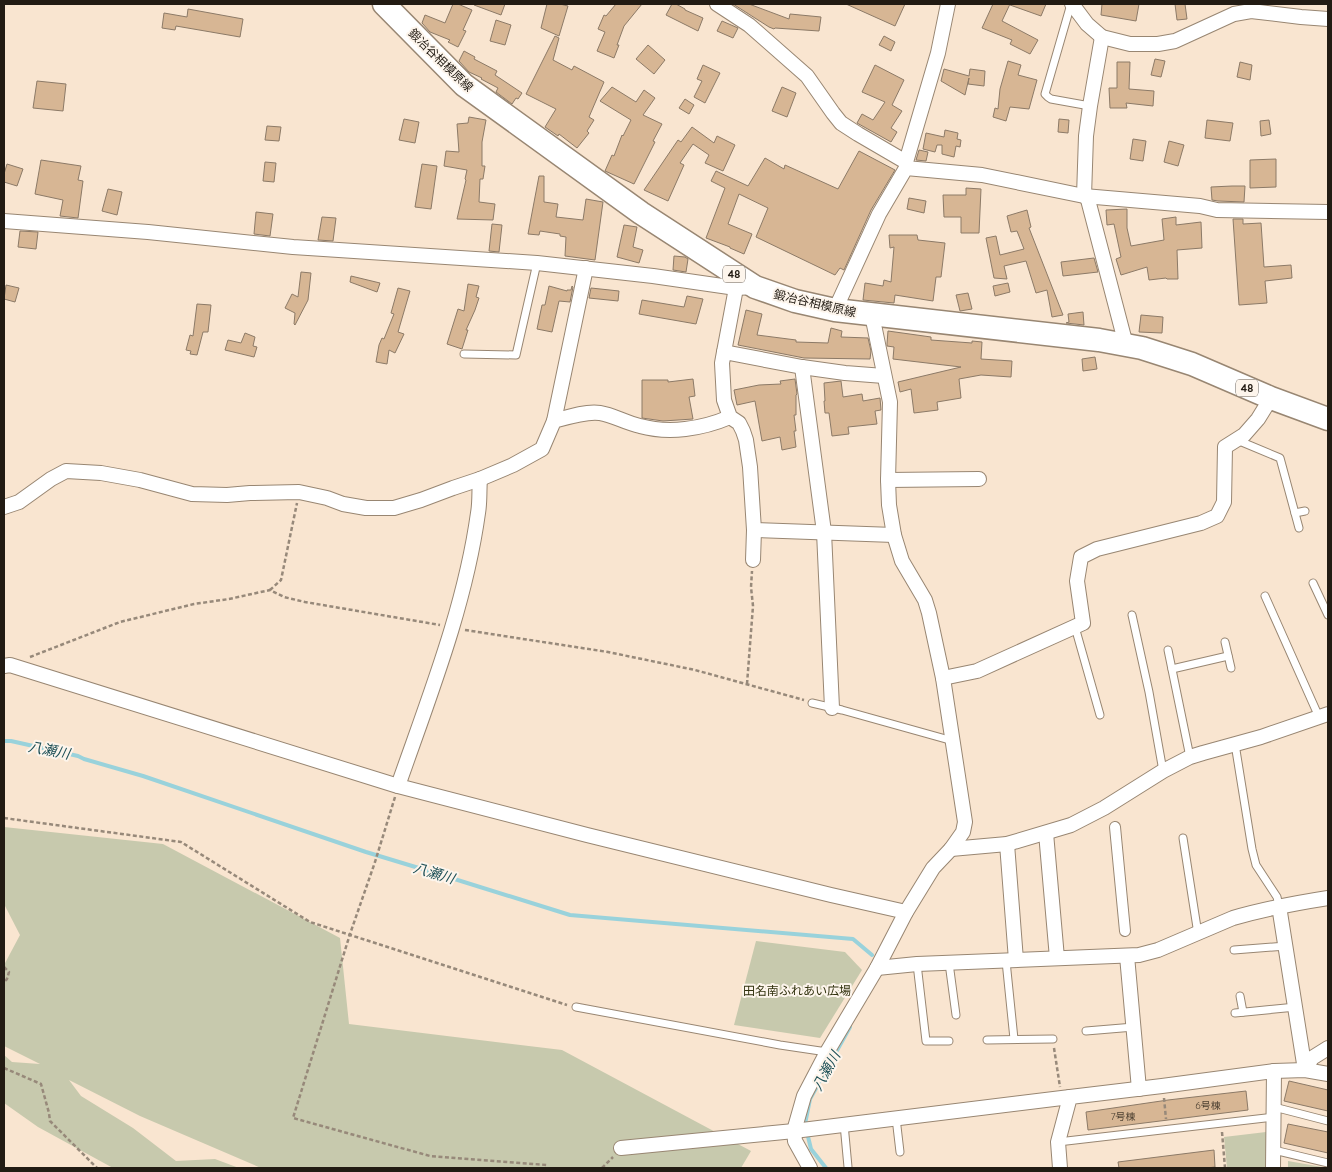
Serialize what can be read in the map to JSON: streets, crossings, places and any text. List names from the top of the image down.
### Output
{
  "streets": {
    "main road": ["鍛冶谷相模原線", "48"]
  },
  "water": ["八瀬川"],
  "parks": ["田名南ふれあい広場"],
  "house_numbers": ["6号棟", "7号棟"]
}
